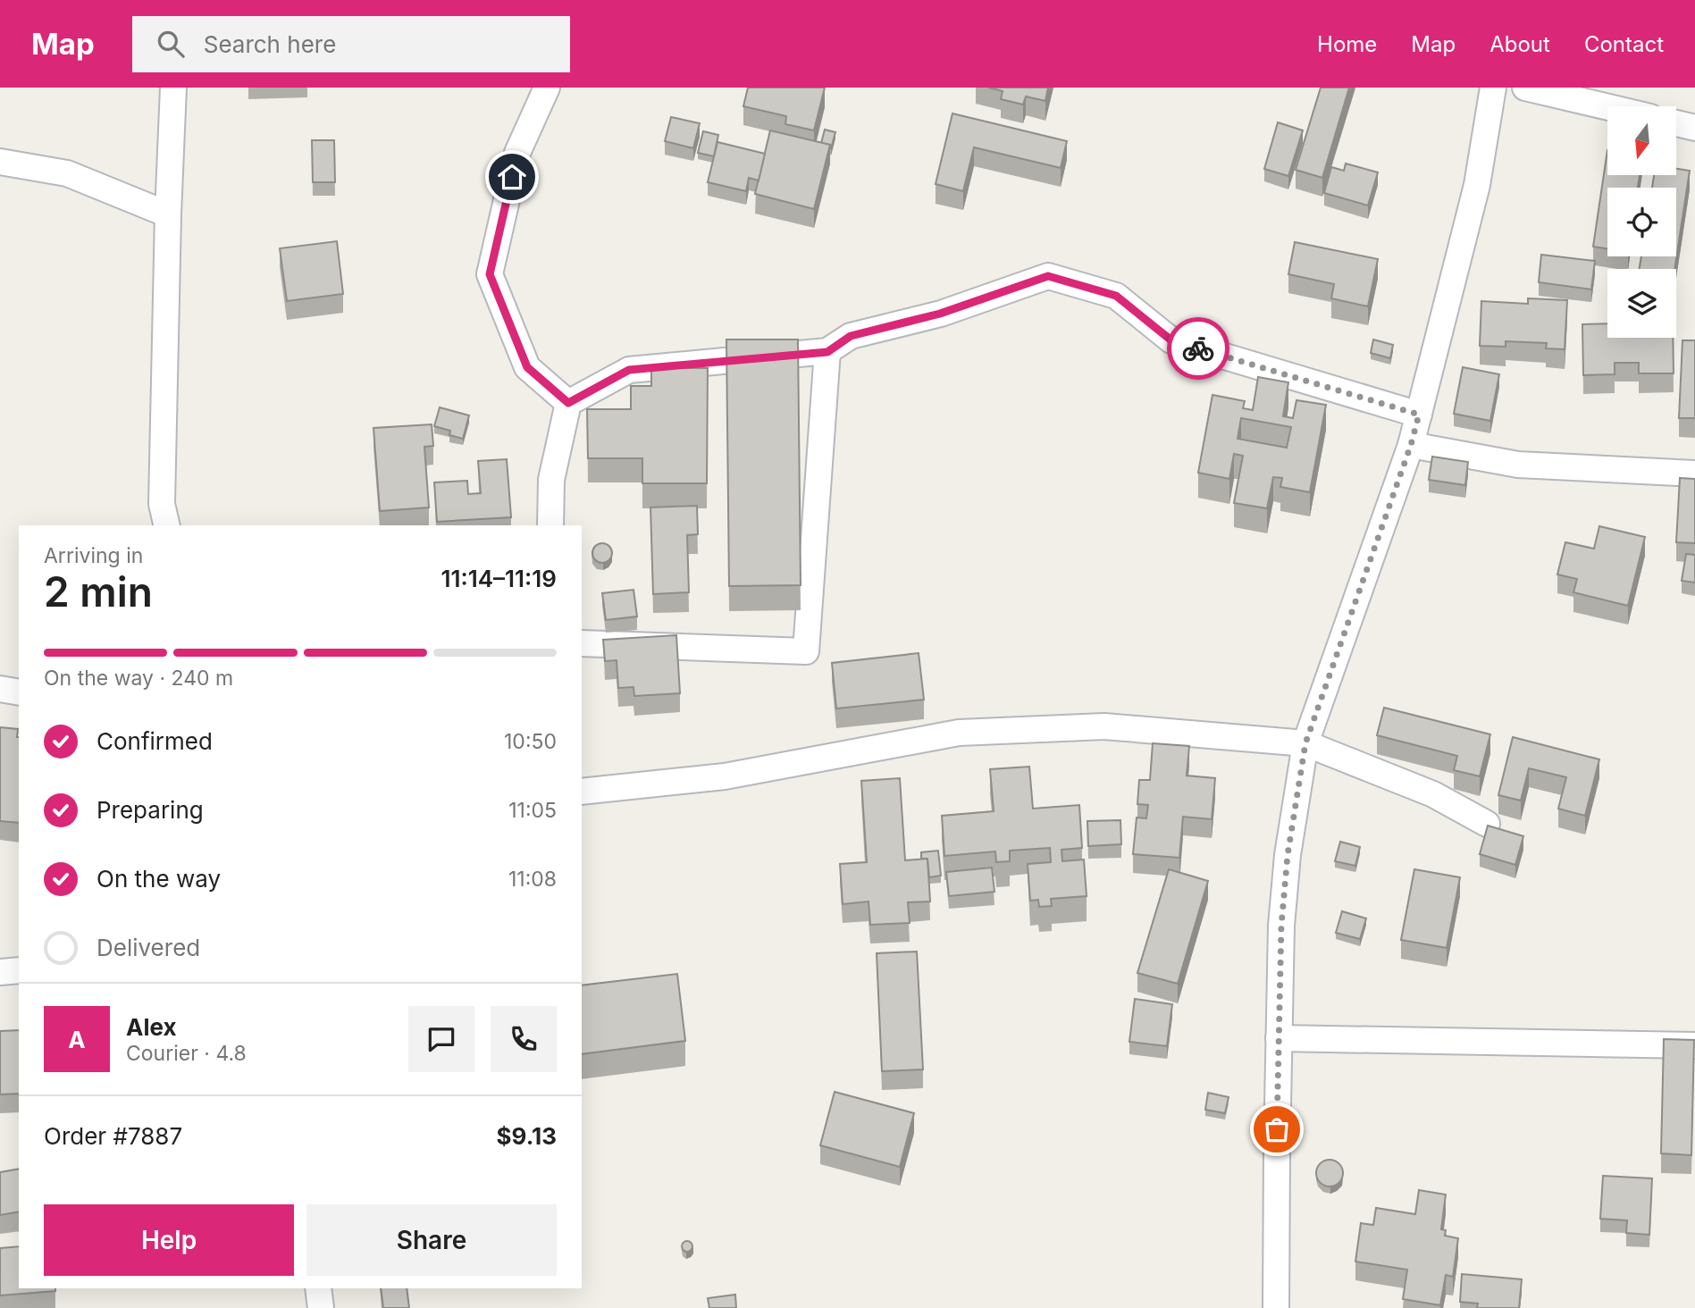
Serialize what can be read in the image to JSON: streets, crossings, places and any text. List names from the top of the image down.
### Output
{
  "north": "bottom",
  "page": {
    "header": "Map",
    "search": "Search here",
    "nav": [
      "Home",
      "Map",
      "About",
      "Contact"
    ],
    "heading": ["2 min", "Arriving in", "11:14–11:19"],
    "panel": [
      "Alex",
      "Courier · 4.8",
      "Order #7887",
      "$9.13"
    ],
    "bar": "On the way · 240 m",
    "list": [
      ["Confirmed", "10:50"],
      ["Preparing", "11:05"],
      ["On the way", "11:08"],
      "Delivered"
    ],
    "round": "A",
    "buttons": ["Help", "Share"]
  }
}
